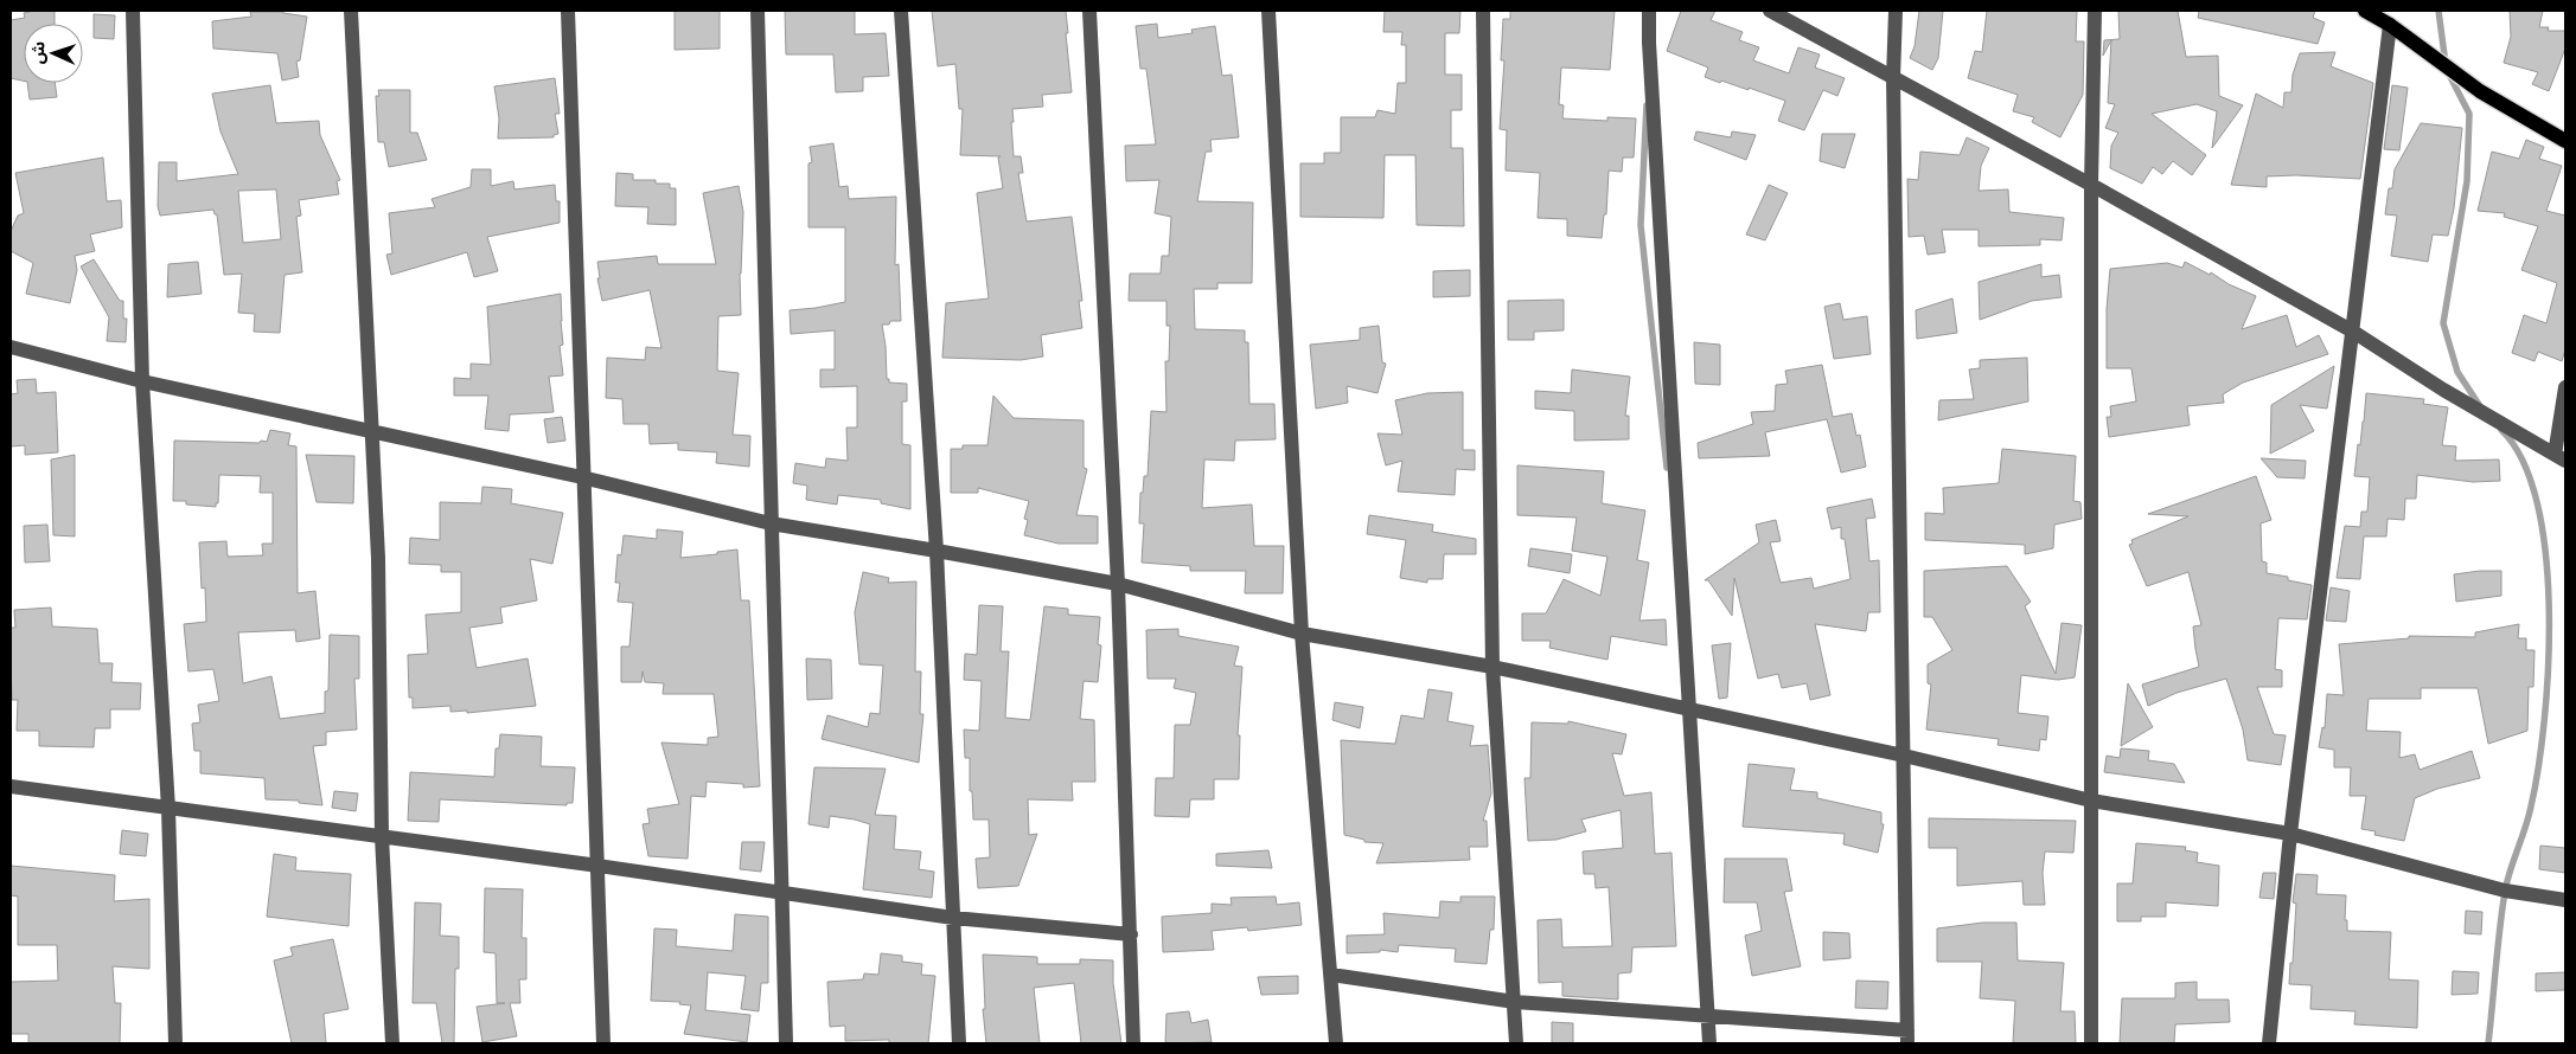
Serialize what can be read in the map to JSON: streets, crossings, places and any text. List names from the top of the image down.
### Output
{
  "north": "left"
}
